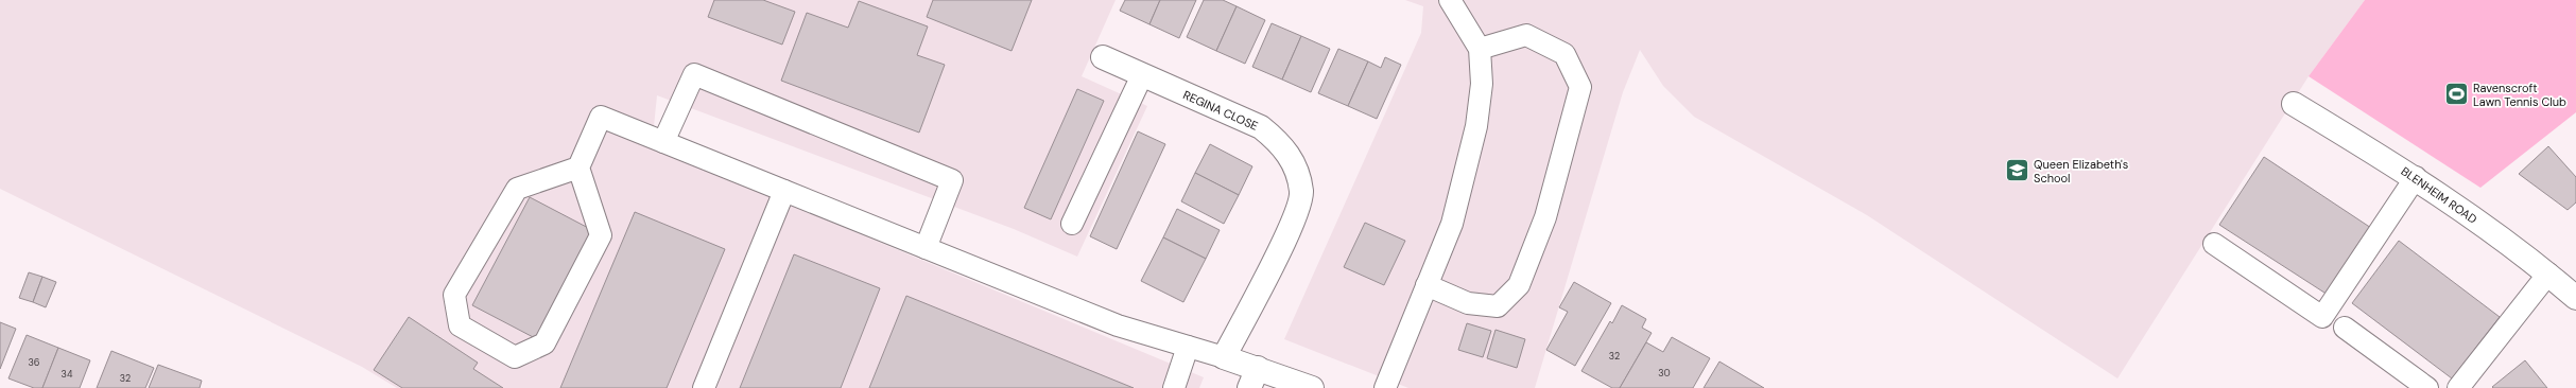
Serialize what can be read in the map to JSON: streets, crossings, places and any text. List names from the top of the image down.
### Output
{
  "streets": {
    "street": ["REGINA CLOSE", "BLENHEIM ROAD"]
  },
  "places": {
    "sports": ["Ravenscroft Lawn Tennis Club"],
    "school or university": ["Queen Elizabeth's School"]
  },
  "house_numbers": [
    "32",
    "36",
    "30",
    "34",
    "32"
  ]
}
